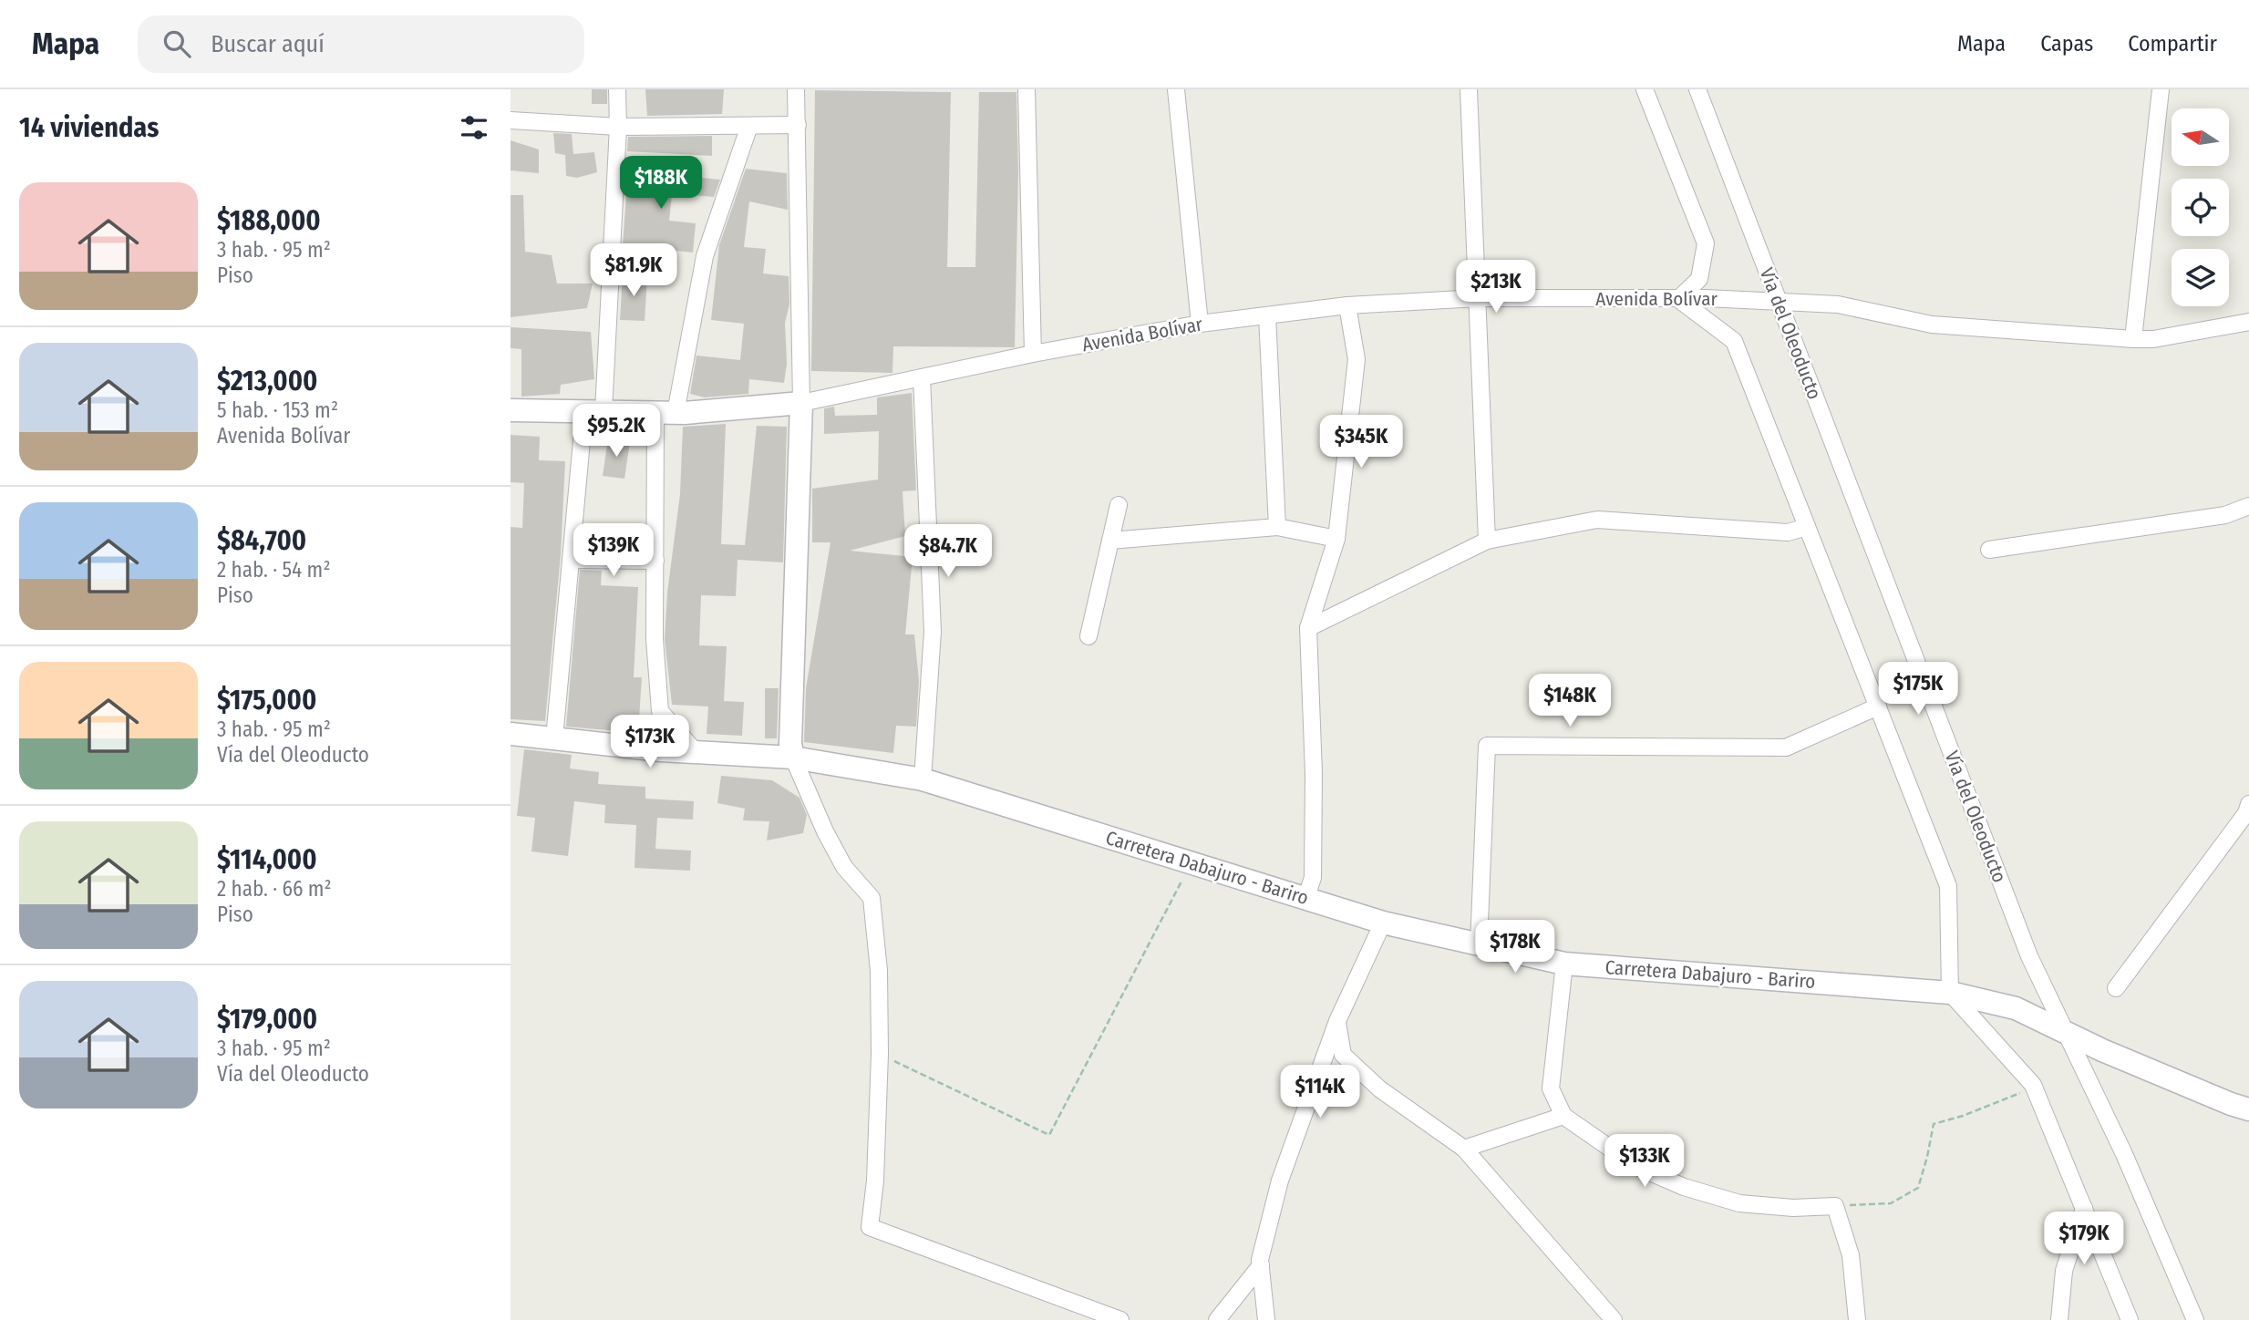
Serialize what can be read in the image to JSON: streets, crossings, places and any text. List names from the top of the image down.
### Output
{
  "streets": {
    "street": ["Avenida Bolívar", "Vía del Oleoducto", "Carretera Dabajuro - Bariro"]
  },
  "crossings": [
    ["Avenida Bolívar", "Vía del Oleoducto"],
    ["Vía del Oleoducto", "Carretera Dabajuro - Bariro"]
  ],
  "north": "left",
  "page": {
    "header": "Mapa",
    "search": "Buscar aquí",
    "nav": ["Mapa", "Capas", "Compartir"],
    "heading": "14 viviendas",
    "price": [
      "$188K",
      "$81.9K",
      "$213K",
      "$95.2K",
      "$345K",
      "$139K",
      "$84.7K",
      "$175K",
      "$148K",
      "$173K",
      "$178K",
      "$114K",
      "$133K",
      "$179K"
    ],
    "list": [
      {
        "name": "$188,000",
        "note": "3 hab. · 95 m² · Piso"
      },
      {
        "name": "$213,000",
        "note": "5 hab. · 153 m² · Avenida Bolívar"
      },
      {
        "name": "$84,700",
        "note": "2 hab. · 54 m² · Piso"
      },
      {
        "name": "$175,000",
        "note": "3 hab. · 95 m² · Vía del Oleoducto"
      },
      {
        "name": "$114,000",
        "note": "2 hab. · 66 m² · Piso"
      },
      {
        "name": "$179,000",
        "note": "3 hab. · 95 m² · Vía del Oleoducto"
      }
    ]
  }
}
